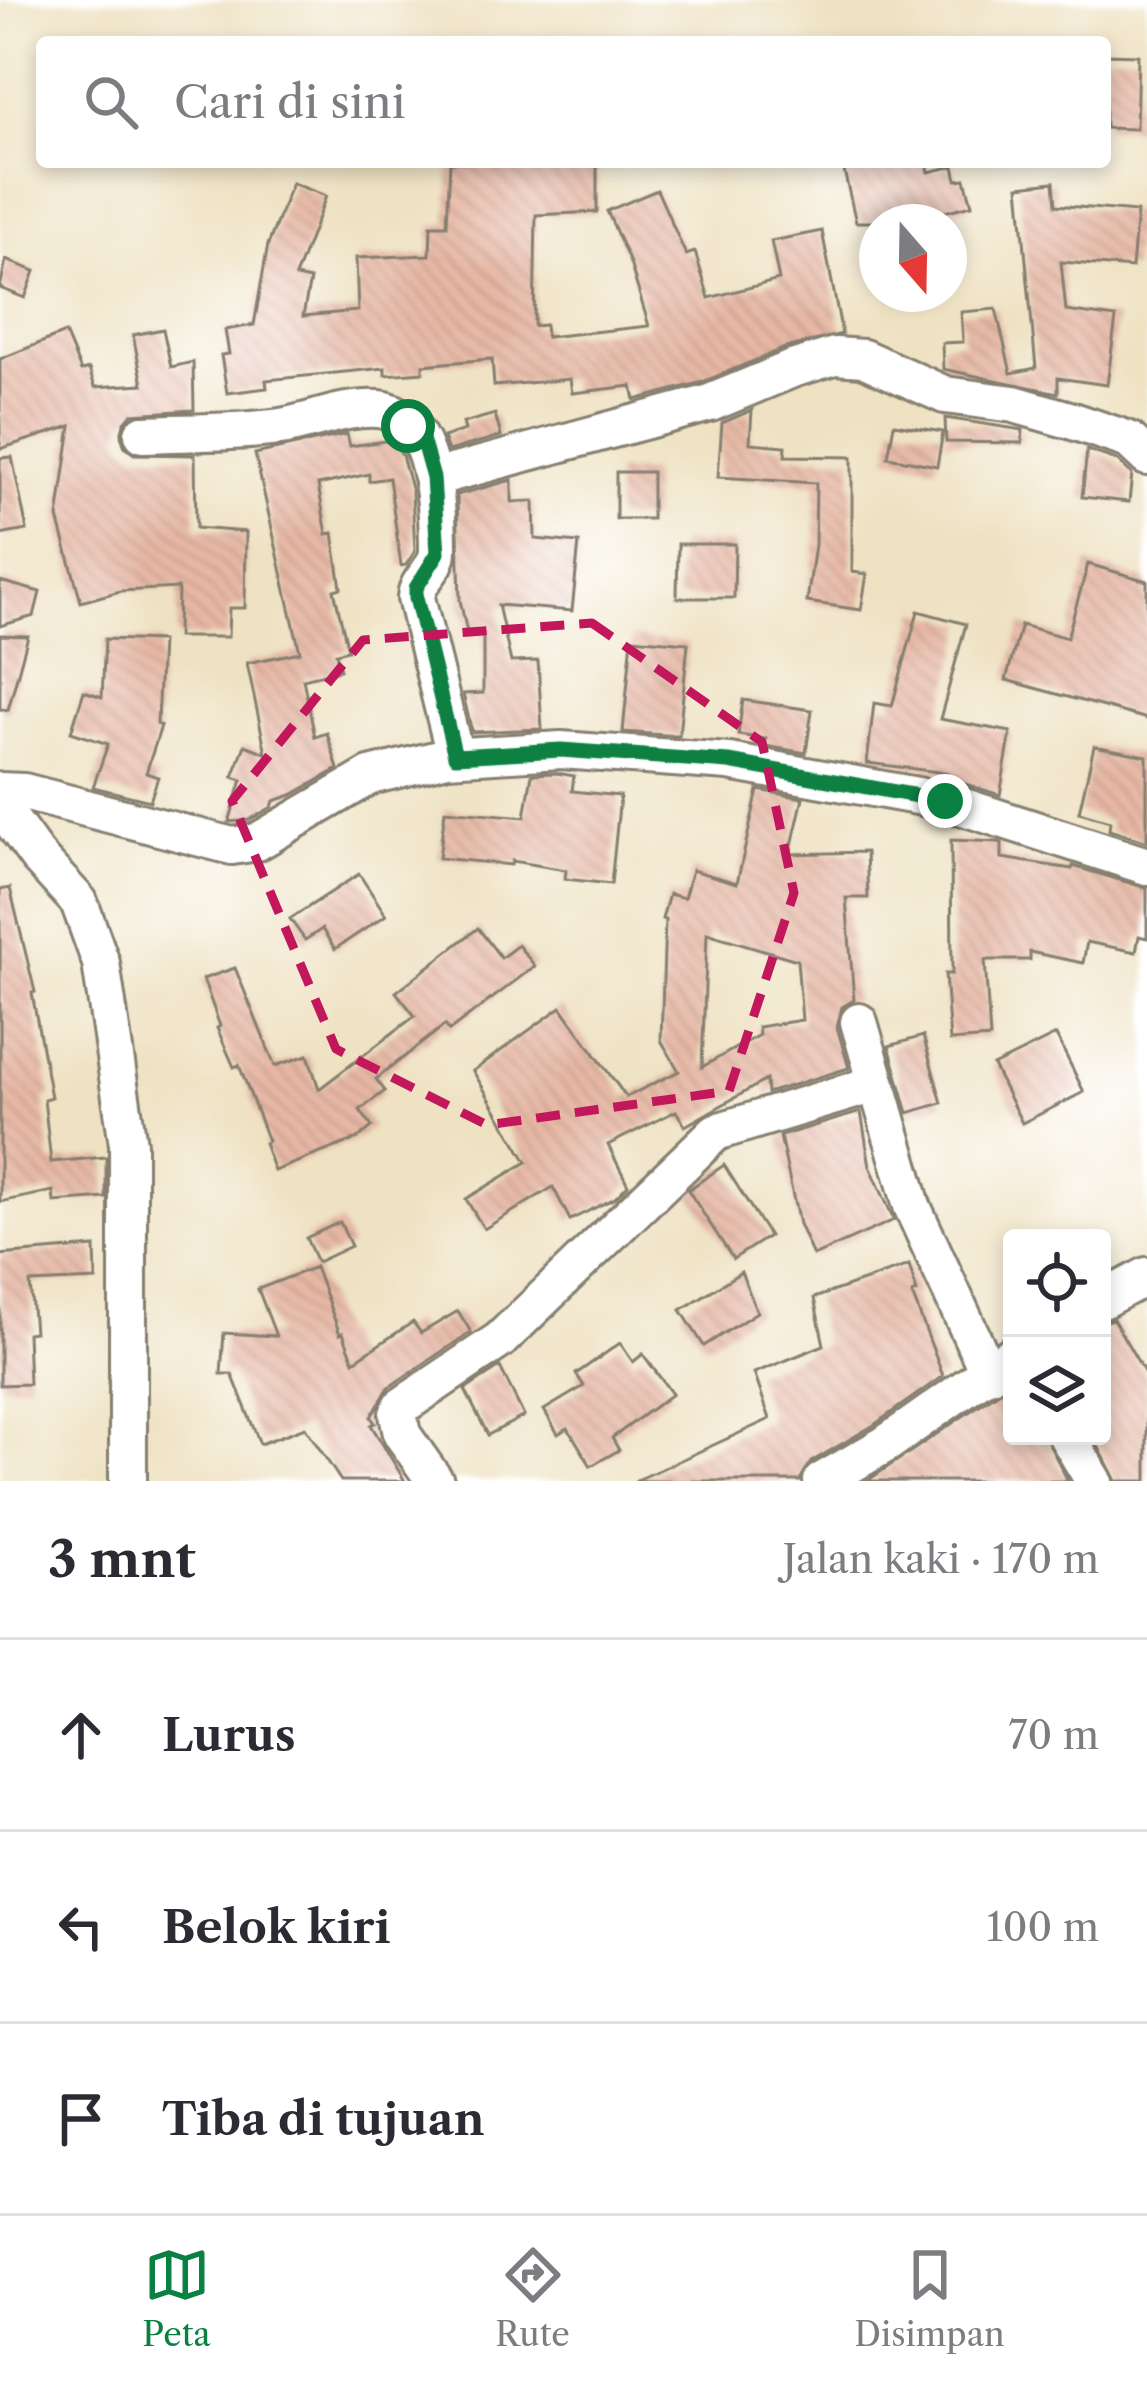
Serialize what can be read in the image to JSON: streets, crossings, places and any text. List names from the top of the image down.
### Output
{
  "north": "bottom",
  "page": {
    "search": "Cari di sini",
    "heading": ["3 mnt", "Jalan kaki · 170 m"],
    "list": [
      ["Lurus", "70 m"],
      ["Belok kiri", "100 m"],
      "Tiba di tujuan"
    ],
    "nav": ["Peta", "Rute", "Disimpan"]
  }
}
